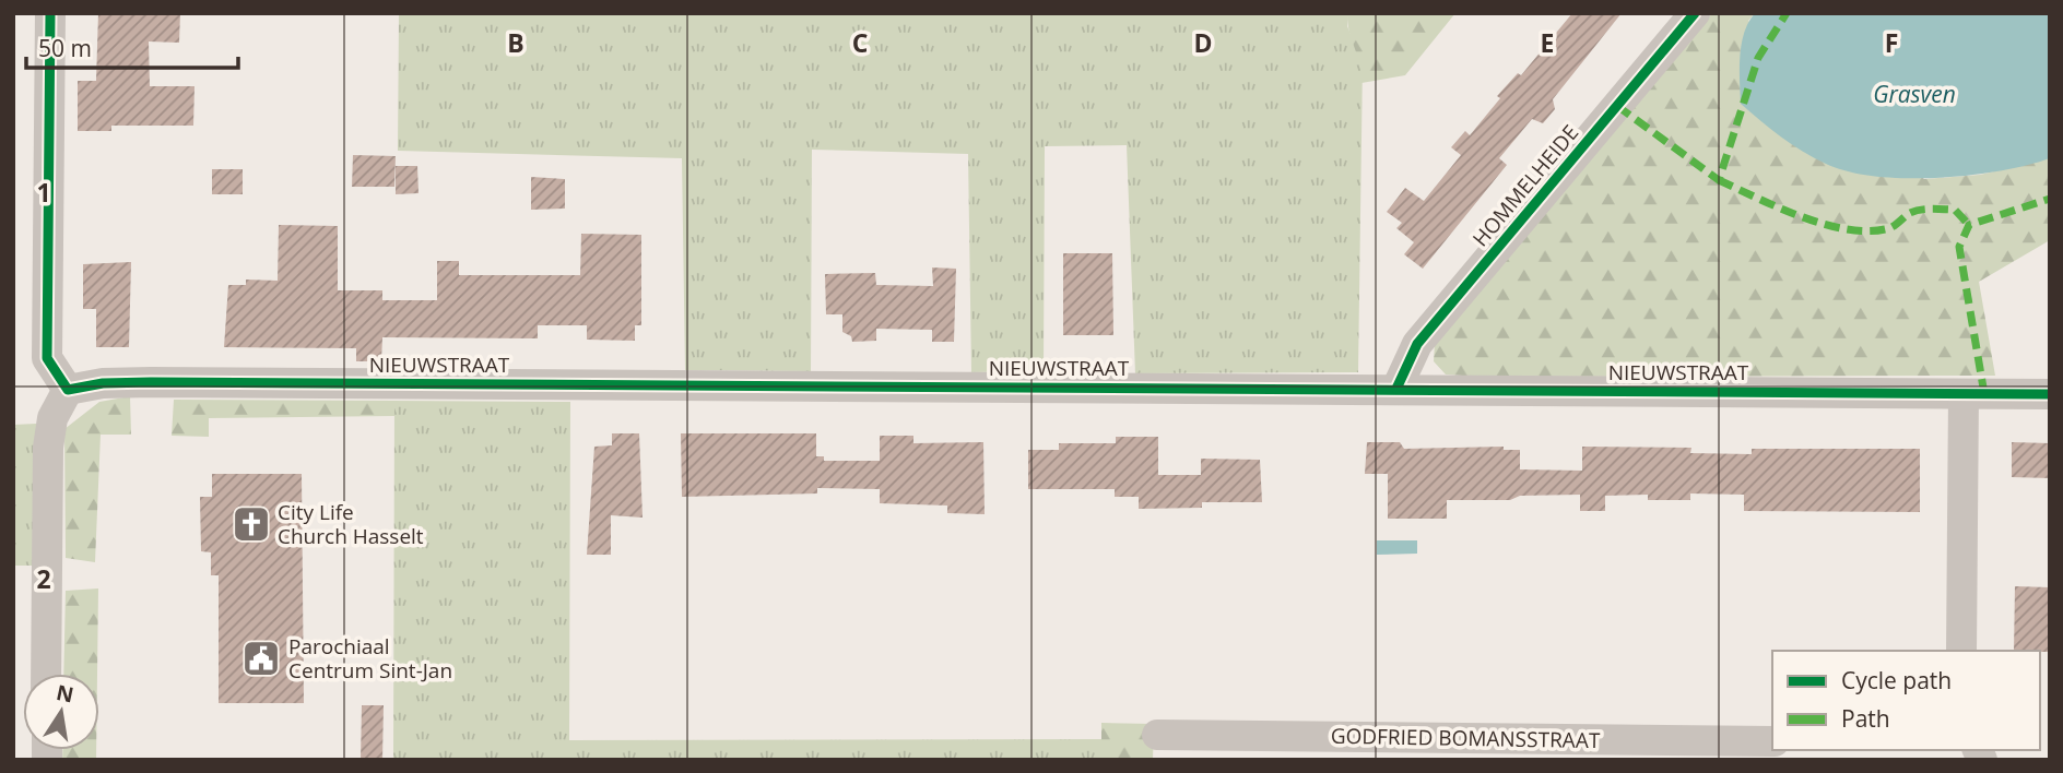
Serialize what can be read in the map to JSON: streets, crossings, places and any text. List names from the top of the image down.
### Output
{
  "streets": {
    "street": ["HOMMELHEIDE", "NIEUWSTRAAT", "GODFRIED BOMANSSTRAAT"]
  },
  "crossings": [
    ["HOMMELHEIDE", "NIEUWSTRAAT"]
  ],
  "water": ["Grasven"],
  "places": {
    "church": ["City Life Church Hasselt"],
    "public building": ["Parochiaal Centrum Sint-Jan"]
  },
  "legend": ["Cycle path", "Path"],
  "scale_bar": "50 m",
  "north": "top",
  "grid": {
    "columns": [
      "B",
      "C",
      "D",
      "E",
      "F"
    ],
    "rows": ["1", "2"]
  }
}
